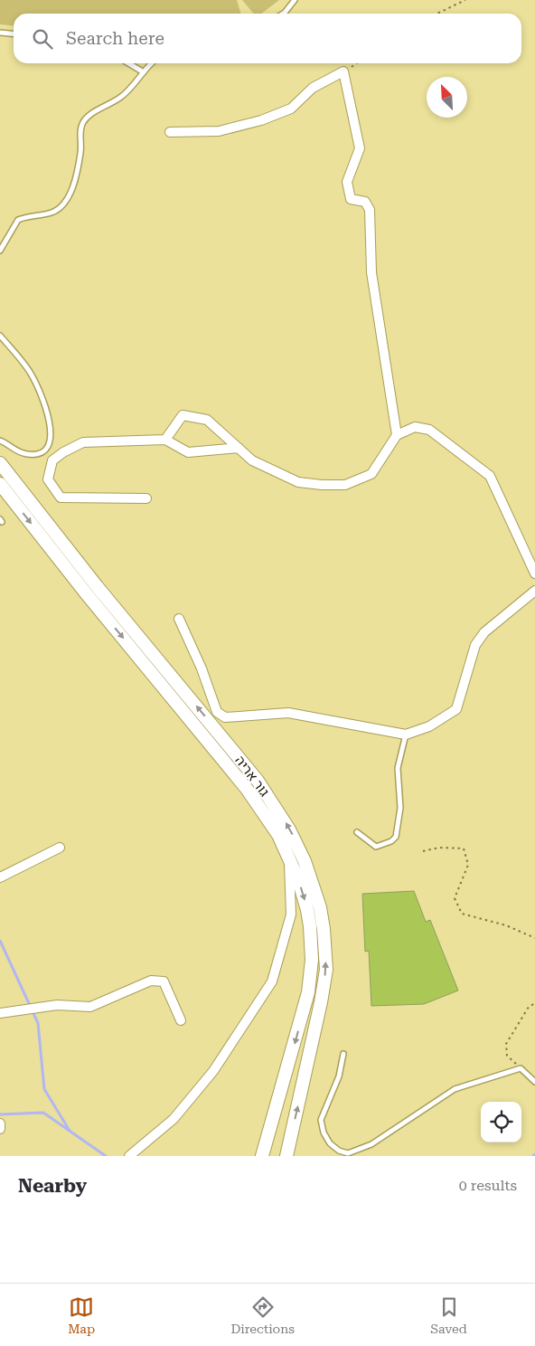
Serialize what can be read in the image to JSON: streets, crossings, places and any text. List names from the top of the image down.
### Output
{
  "streets": {
    "main road": ["גור אריה"]
  },
  "north": "top left",
  "page": {
    "search": "Search here",
    "heading": ["Nearby", "0 results"],
    "nav": ["Map", "Directions", "Saved"]
  }
}
